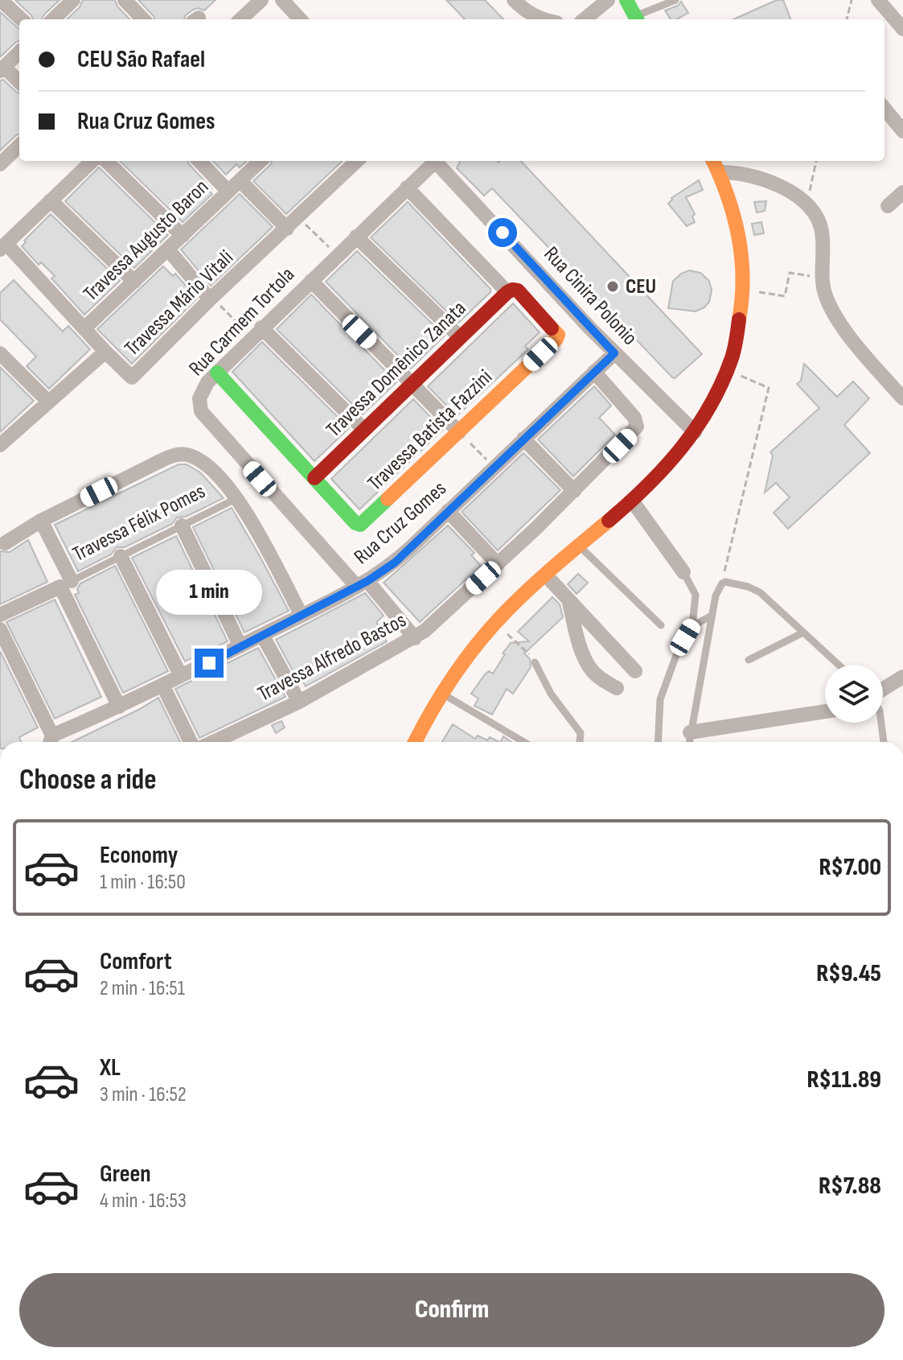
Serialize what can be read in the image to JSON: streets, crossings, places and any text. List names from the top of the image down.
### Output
{
  "streets": {
    "main road": ["Travessa Domênico Zanata", "Travessa Batista Fazzini"],
    "street": [
      "Travessa Augusto Baron",
      "Rua Cinira Polonio",
      "Travessa Mário Vitali",
      "Rua Carmem Tortola",
      "Travessa Félix Pomes",
      "Rua Cruz Gomes",
      "Travessa Alfredo Bastos"
    ]
  },
  "crossings": [
    ["Travessa Augusto Baron", "Travessa Mário Vitali"],
    ["Rua Cinira Polonio", "Rua Cruz Gomes"],
    ["Rua Carmem Tortola", "Rua Cruz Gomes"],
    ["Rua Carmem Tortola", "Travessa Alfredo Bastos"],
    ["Travessa Domênico Zanata", "Travessa Batista Fazzini"],
    ["Travessa Félix Pomes", "Rua Cruz Gomes"],
    ["Rua Cruz Gomes", "Travessa Alfredo Bastos"]
  ],
  "places": ["CEU"],
  "page": {
    "banner": ["CEU São Rafael", "Rua Cruz Gomes"],
    "bubble": "1 min",
    "heading": "Choose a ride",
    "list": [
      {
        "name": "Economy",
        "note": "1 min · 16:50",
        "value": "R$7.00"
      },
      {
        "name": "Comfort",
        "note": "2 min · 16:51",
        "value": "R$9.45"
      },
      {
        "name": "XL",
        "note": "3 min · 16:52",
        "value": "R$11.89"
      },
      {
        "name": "Green",
        "note": "4 min · 16:53",
        "value": "R$7.88"
      }
    ],
    "buttons": "Confirm"
  }
}
